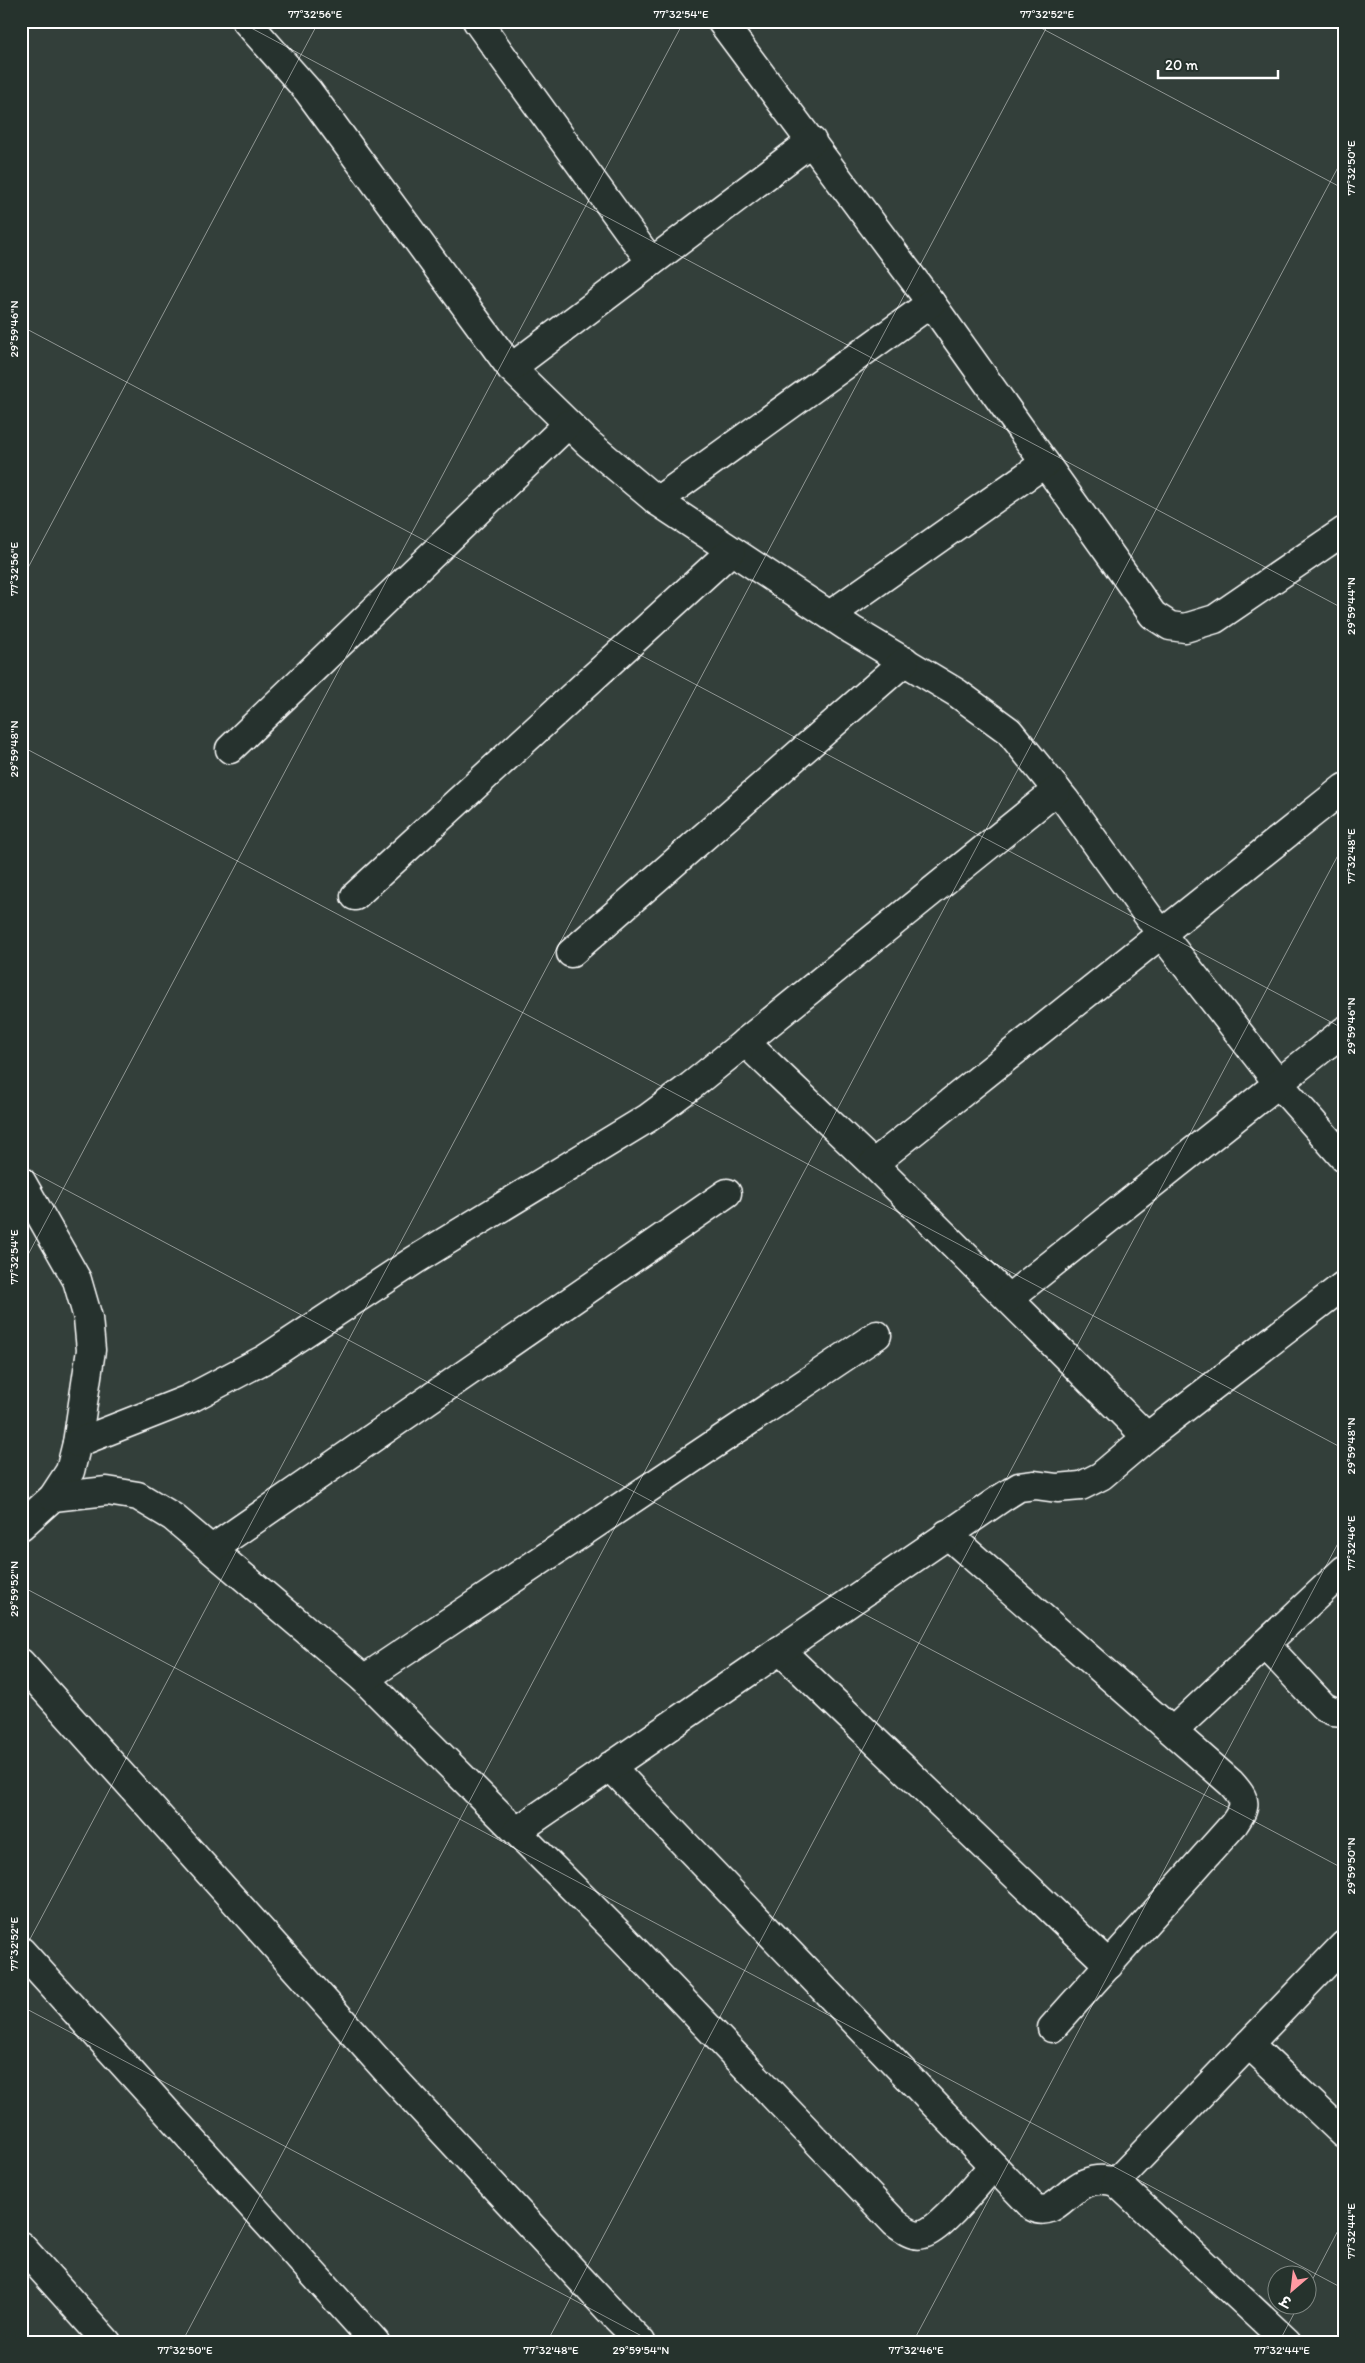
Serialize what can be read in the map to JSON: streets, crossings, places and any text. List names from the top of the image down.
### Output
{
  "scale_bar": "20 m",
  "north": "bottom left",
  "coordinates": [
    "77°32'56\"E",
    "77°32'54\"E",
    "77°32'52\"E",
    "77°32'50\"E",
    "29°59'46\"N",
    "29°59'44\"N",
    "29°59'48\"N",
    "77°32'48\"E",
    "77°32'46\"E",
    "29°59'52\"N",
    "29°59'50\"N",
    "77°32'44\"E",
    "29°59'54\"N"
  ]
}
